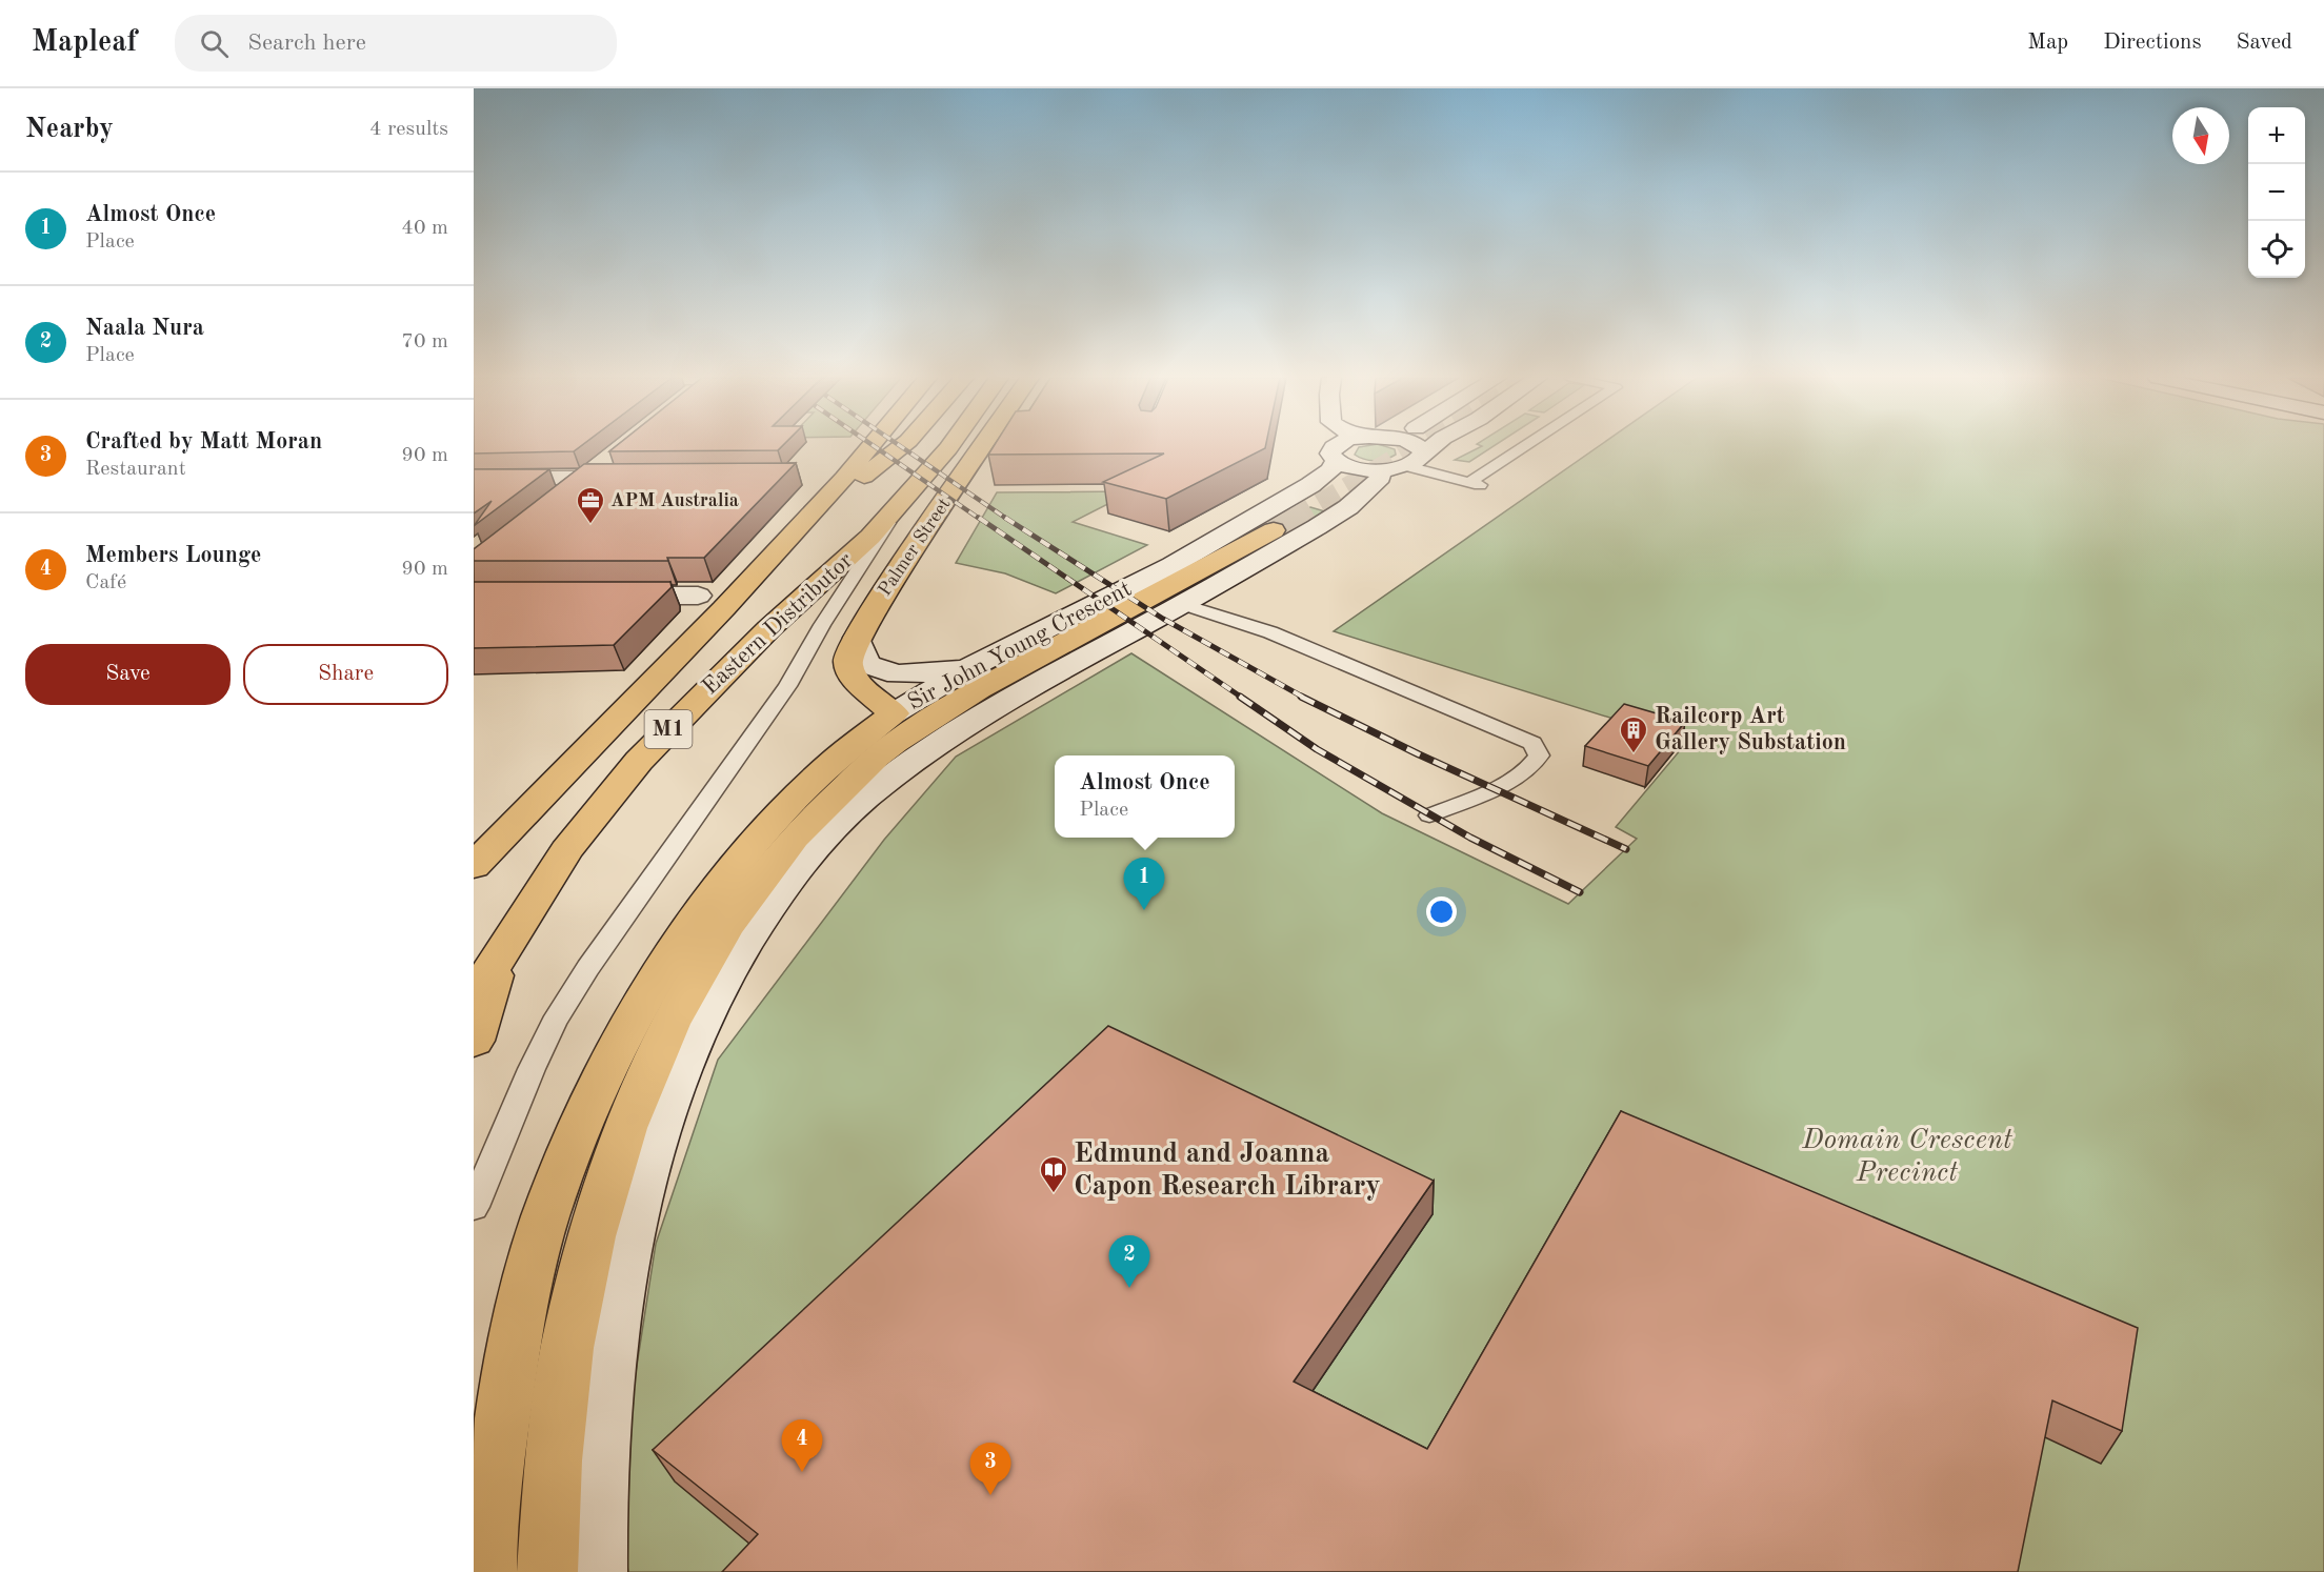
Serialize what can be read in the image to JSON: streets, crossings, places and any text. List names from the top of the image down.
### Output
{
  "streets": {
    "main road": [
      "Palmer Street",
      "Eastern Distributor",
      "Sir John Young Crescent",
      "M1"
    ]
  },
  "crossings": [
    ["Palmer Street", "Sir John Young Crescent"]
  ],
  "parks": ["Domain Crescent Precinct"],
  "places": {
    "office": ["APM Australia"],
    "building": ["Railcorp Art Gallery Substation"],
    "library": ["Edmund and Joanna Capon Research Library"]
  },
  "north": "bottom",
  "page": {
    "header": "Mapleaf",
    "search": "Search here",
    "nav": ["Map", "Directions", "Saved"],
    "heading": ["Nearby", "4 results"],
    "map_buttons": ["+", "−"],
    "list": [
      {
        "mark": "1",
        "name": "Almost Once",
        "note": "Place",
        "value": "40 m"
      },
      {
        "mark": "2",
        "name": "Naala Nura",
        "note": "Place",
        "value": "70 m"
      },
      {
        "mark": "3",
        "name": "Crafted by Matt Moran",
        "note": "Restaurant",
        "value": "90 m"
      },
      {
        "mark": "4",
        "name": "Members Lounge",
        "note": "Café",
        "value": "90 m"
      }
    ],
    "buttons": ["Save", "Share"],
    "popup": ["Almost Once", "Place"],
    "pins": [
      "1",
      "2",
      "4",
      "3"
    ]
  }
}
